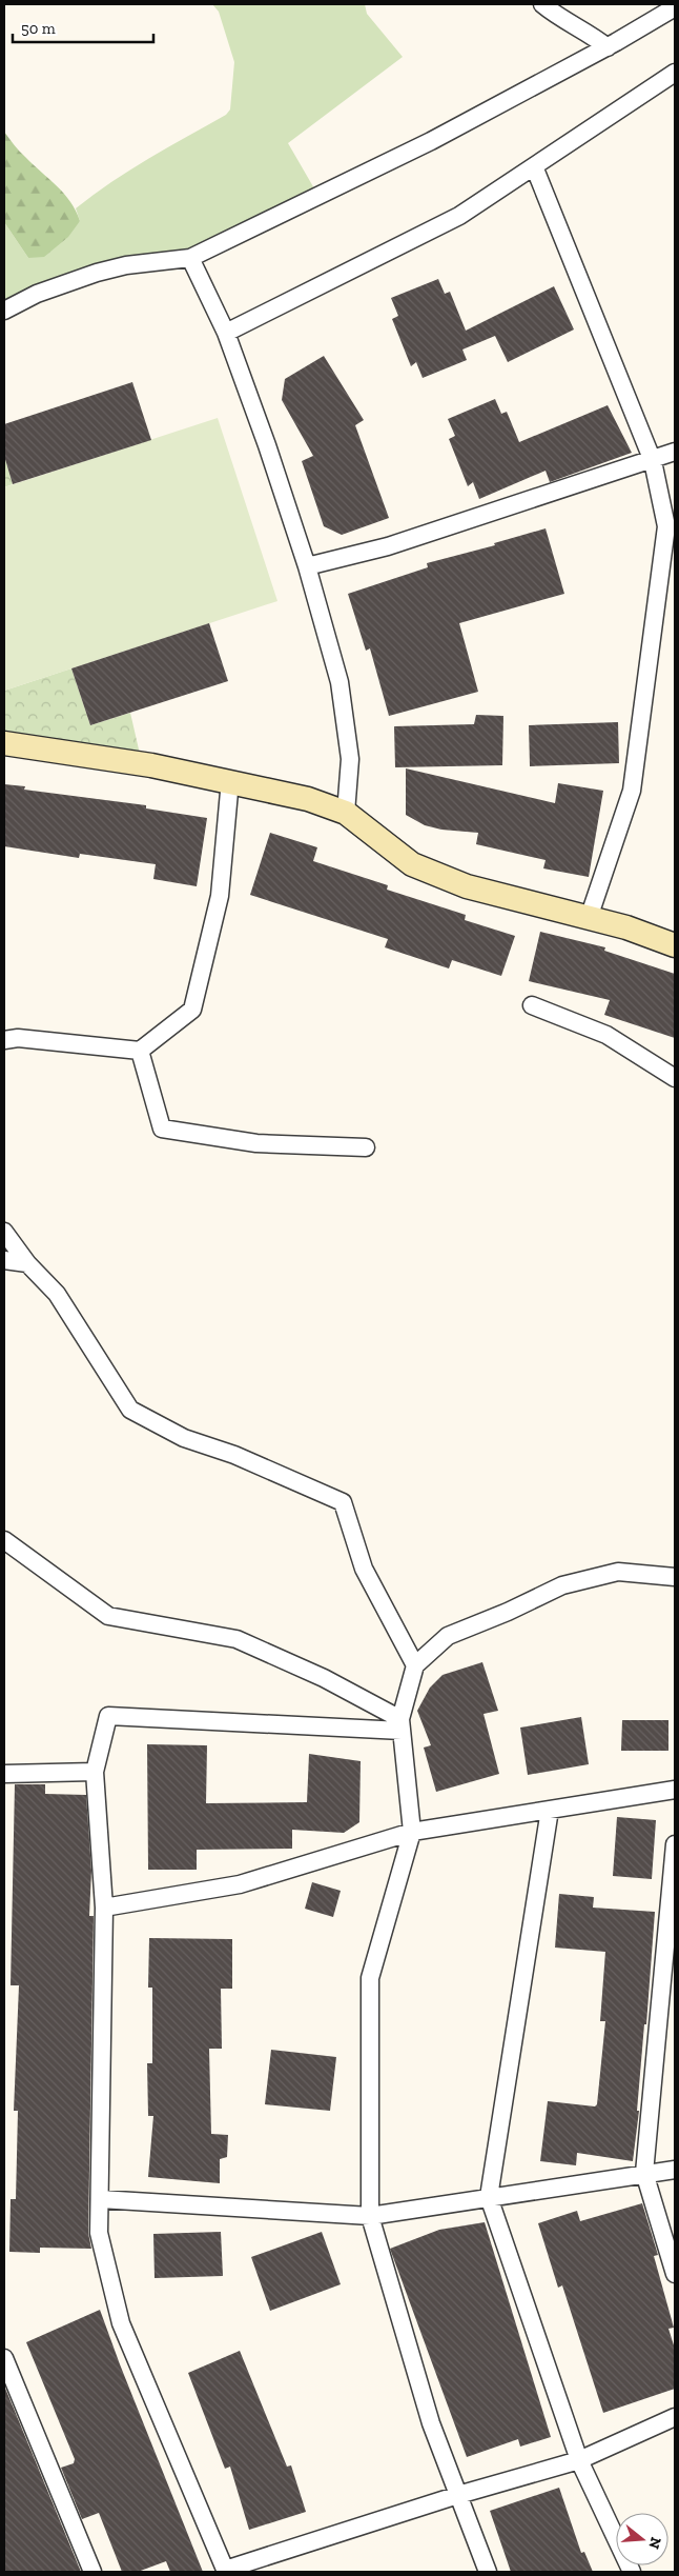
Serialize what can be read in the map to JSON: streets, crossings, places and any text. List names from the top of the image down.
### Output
{
  "scale_bar": "50 m",
  "north": "right"
}
